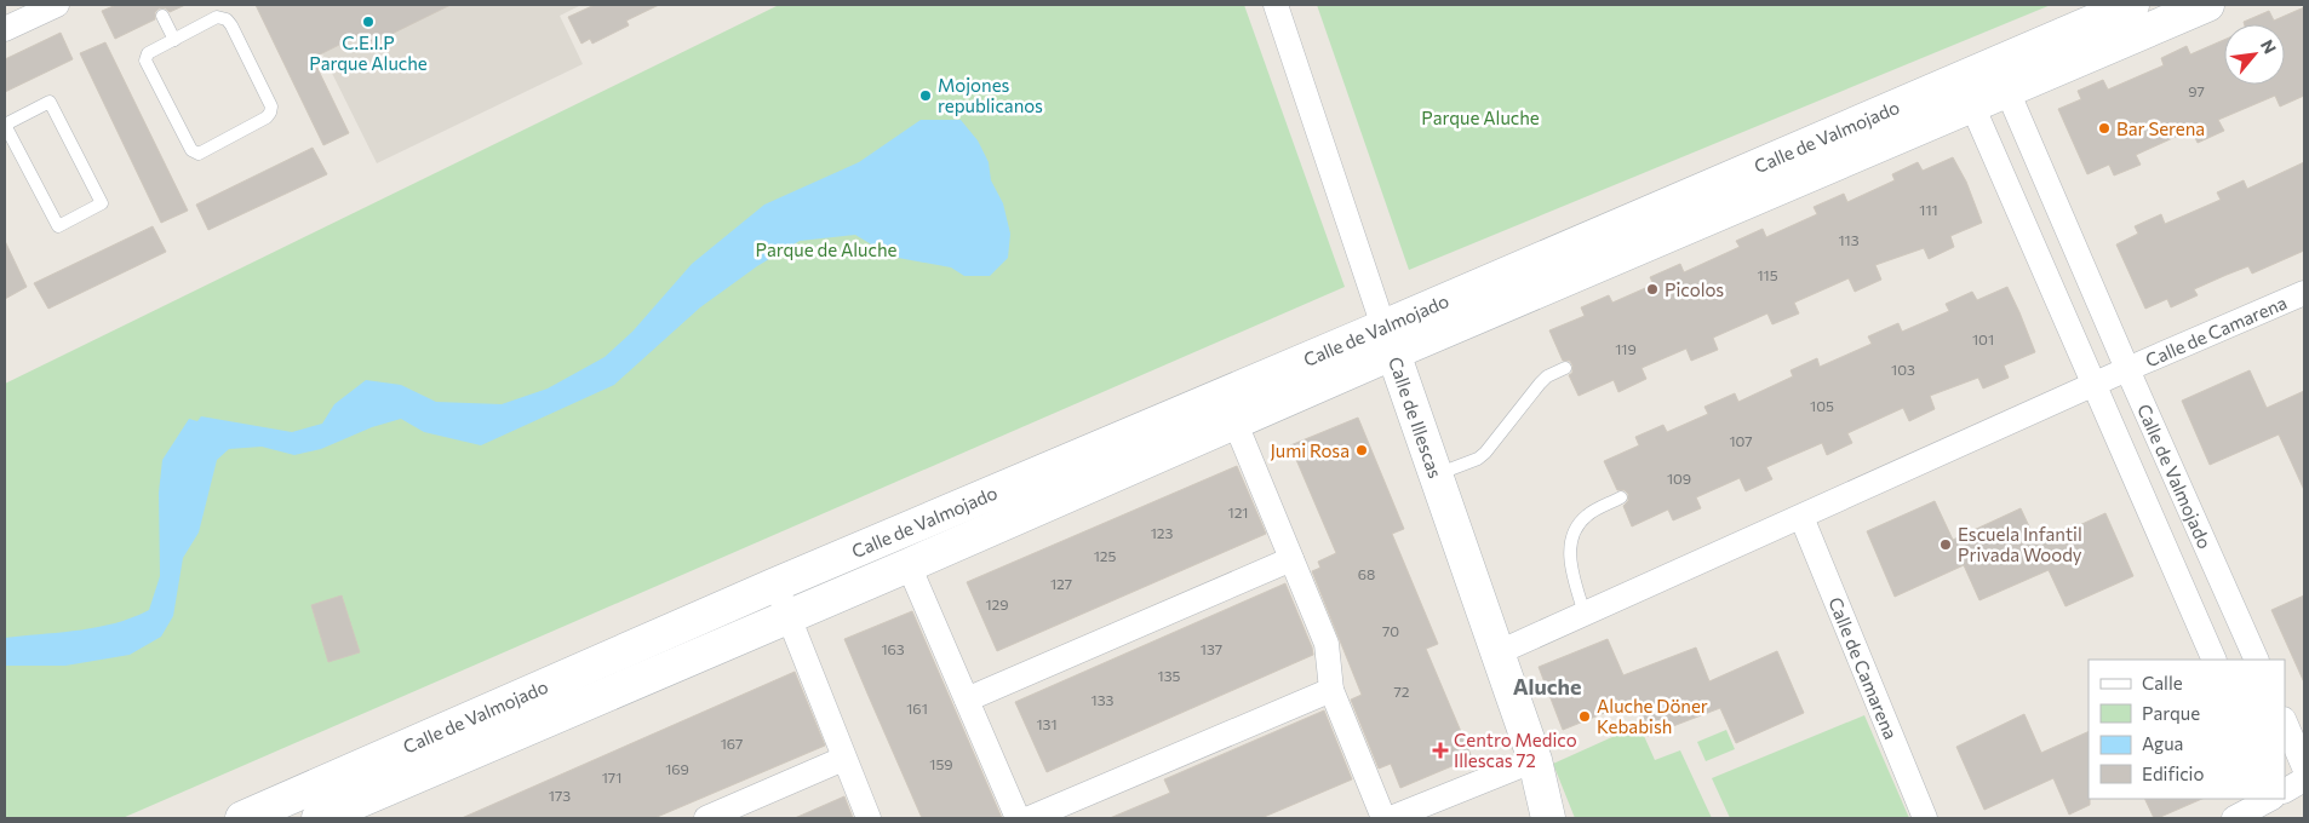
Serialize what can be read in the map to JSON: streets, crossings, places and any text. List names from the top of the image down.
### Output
{
  "streets": {
    "street": ["Calle de Valmojado", "Calle de Camarena", "Calle de Illescas"]
  },
  "crossings": [
    ["Calle de Valmojado", "Calle de Camarena"],
    ["Calle de Valmojado", "Calle de Illescas"]
  ],
  "districts": ["Aluche"],
  "parks": ["Parque Aluche", "Parque de Aluche"],
  "places": {
    "other": [
      "C.E.I.P Parque Aluche",
      "Mojones republicanos",
      "Bar Serena",
      "Picolos",
      "Jumi Rosa",
      "Escuela Infantil Privada Woody",
      "Aluche Döner Kebabish"
    ],
    "health": ["Centro Medico Illescas 72"]
  },
  "house_numbers": [
    "97",
    "111",
    "113",
    "115",
    "101",
    "119",
    "103",
    "105",
    "107",
    "109",
    "121",
    "123",
    "125",
    "68",
    "127",
    "129",
    "70",
    "163",
    "137",
    "135",
    "72",
    "133",
    "161",
    "131",
    "167",
    "159",
    "169",
    "171",
    "173"
  ],
  "legend": [
    "Calle",
    "Parque",
    "Agua",
    "Edificio"
  ],
  "north": "top right"
}
